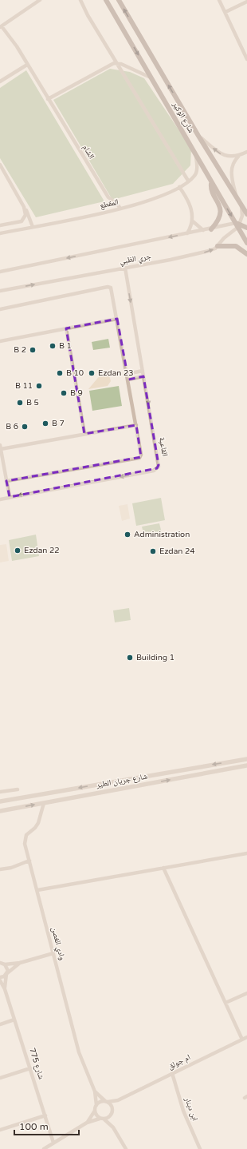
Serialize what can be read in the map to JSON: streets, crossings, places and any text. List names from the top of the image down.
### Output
{
  "streets": {
    "main road": ["شارع الوكير"],
    "street": [
      "الشام",
      "المقطع",
      "جري الظبي",
      "القاعية",
      "شارع جريان الطير",
      "وادي الغصن",
      "ام جولق",
      "شارع 775",
      "ابن دينار"
    ]
  },
  "crossings": [
    ["شارع الوكير", "المقطع"],
    ["شارع الوكير", "جري الظبي"],
    ["الشام", "المقطع"],
    ["جري الظبي", "القاعية"],
    ["شارع جريان الطير", "وادي الغصن"],
    ["ام جولق", "ابن دينار"]
  ],
  "places": [
    "B 1",
    "B 2",
    "B 10",
    "Ezdan 23",
    "B 11",
    "B 9",
    "B 5",
    "B 7",
    "B 6",
    "Administration",
    "Ezdan 22",
    "Ezdan 24",
    "Building 1"
  ],
  "scale_bar": "100 m"
}
